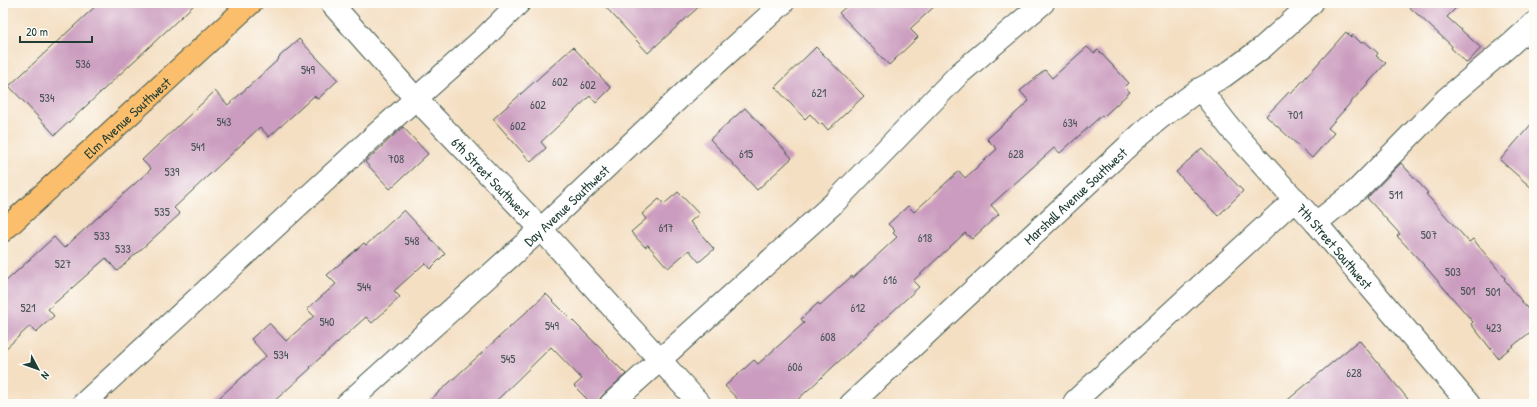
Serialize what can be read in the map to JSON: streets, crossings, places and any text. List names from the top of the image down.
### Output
{
  "streets": {
    "main road": ["Elm Avenue Southwest"],
    "street": [
      "6th Street Southwest",
      "Marshall Avenue Southwest",
      "Day Avenue Southwest",
      "7th Street Southwest"
    ]
  },
  "crossings": [
    ["6th Street Southwest", "Day Avenue Southwest"],
    ["Marshall Avenue Southwest", "7th Street Southwest"]
  ],
  "house_numbers": [
    "536",
    "549",
    "602",
    "602",
    "621",
    "534",
    "602",
    "701",
    "543",
    "634",
    "602",
    "541",
    "615",
    "628",
    "708",
    "539",
    "511",
    "535",
    "617",
    "507",
    "533",
    "618",
    "548",
    "533",
    "527",
    "503",
    "616",
    "544",
    "501",
    "501",
    "521",
    "612",
    "540",
    "549",
    "423",
    "608",
    "534",
    "545",
    "606",
    "628"
  ],
  "scale_bar": "20 m",
  "north": "bottom right"
}
